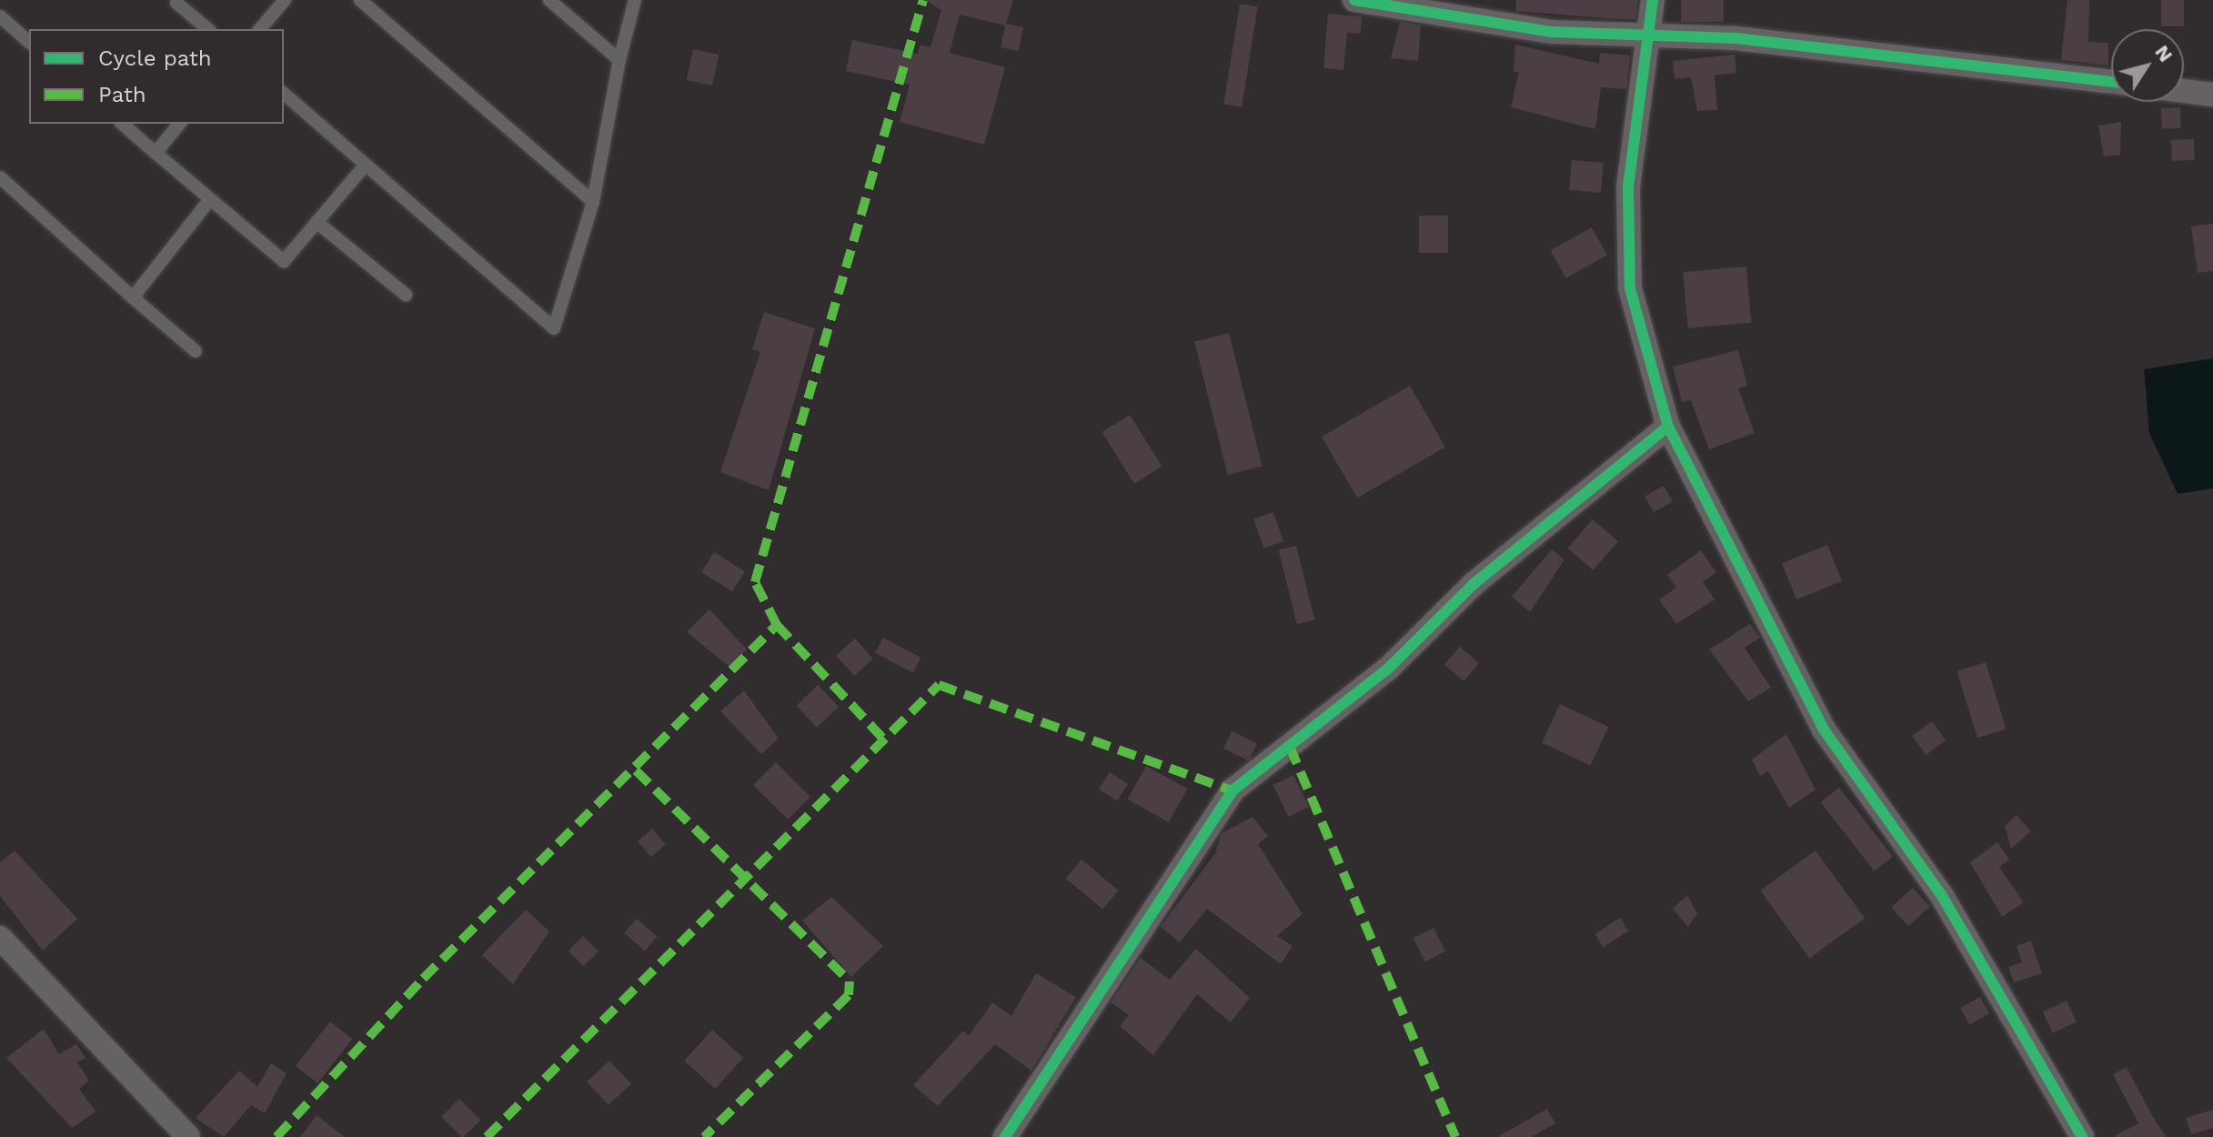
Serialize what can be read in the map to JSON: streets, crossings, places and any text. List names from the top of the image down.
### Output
{
  "legend": ["Cycle path", "Path"],
  "north": "top right"
}
